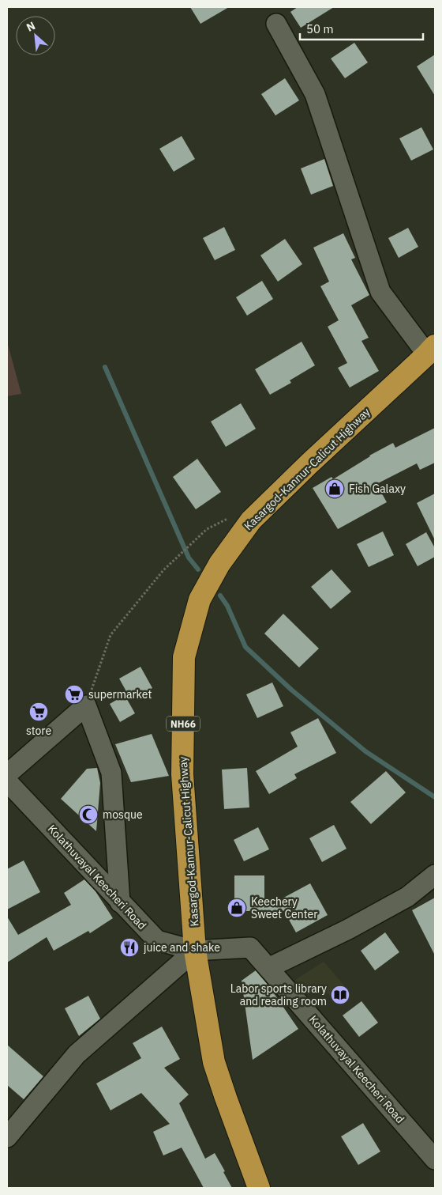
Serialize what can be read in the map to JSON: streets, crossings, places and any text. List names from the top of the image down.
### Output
{
  "streets": {
    "highway": ["Kasargod-Kannur-Calicut Highway", "NH66"],
    "street": ["Kolathuvayal Keecheri Road"]
  },
  "crossings": [
    ["Kasargod-Kannur-Calicut Highway", "Kolathuvayal Keecheri Road"]
  ],
  "places": {
    "shop": ["Fish Galaxy", "Keechery Sweet Center"],
    "supermarket": ["supermarket", "store"],
    "mosque": ["mosque"],
    "restaurant": ["juice and shake"],
    "library": ["Labor sports library and reading room"]
  },
  "scale_bar": "50 m",
  "north": "top left"
}
